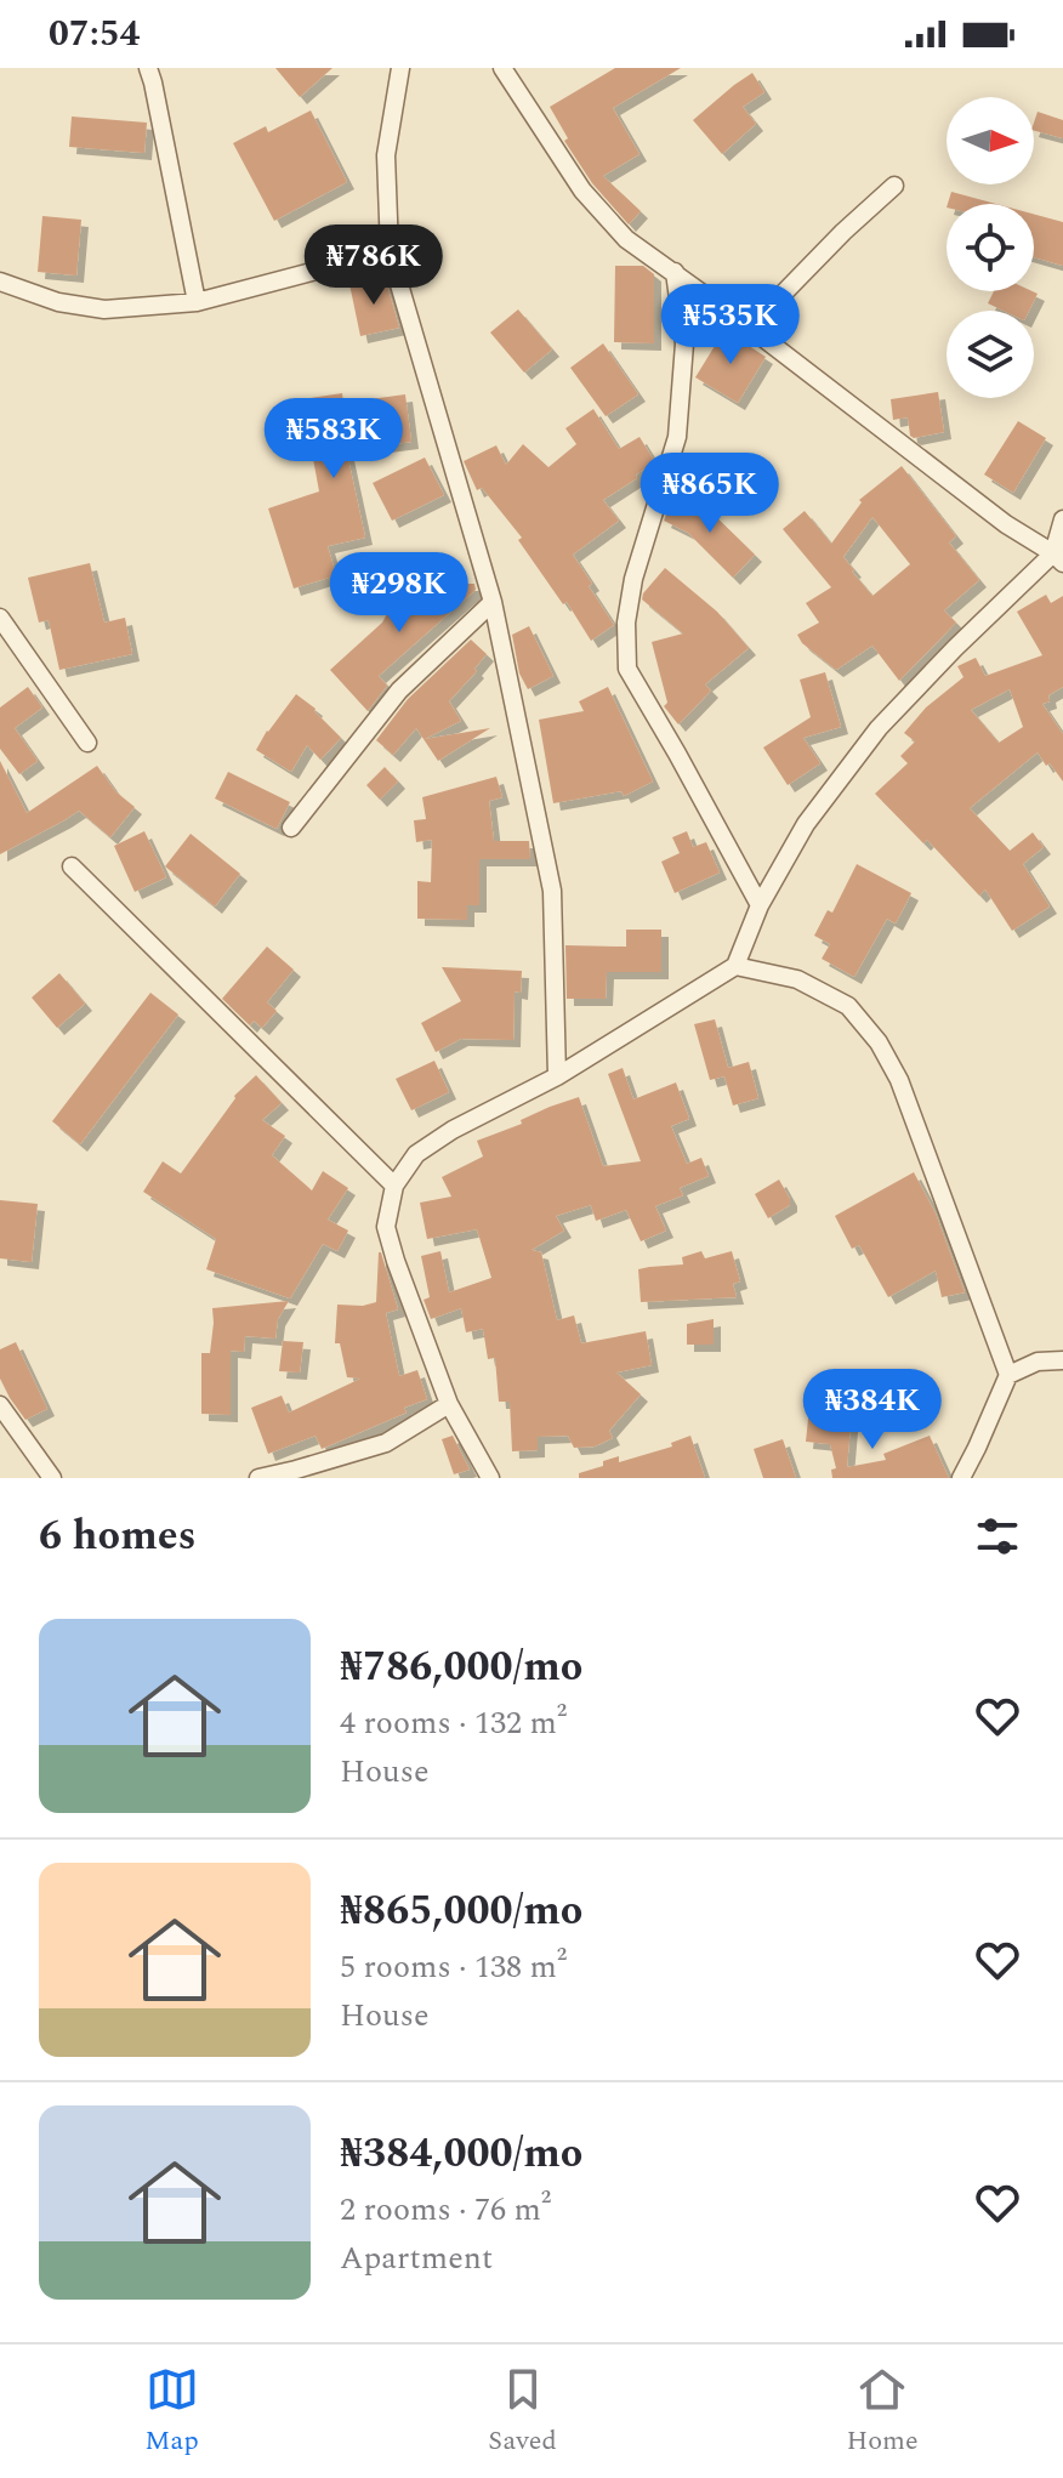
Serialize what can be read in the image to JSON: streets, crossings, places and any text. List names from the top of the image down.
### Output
{
  "north": "right",
  "page": {
    "status": "07:54",
    "price": [
      "₦786K",
      "₦535K",
      "₦583K",
      "₦865K",
      "₦298K",
      "₦384K"
    ],
    "heading": "6 homes",
    "list": [
      {
        "name": "₦786,000/mo",
        "note": "4 rooms · 132 m² · House"
      },
      {
        "name": "₦865,000/mo",
        "note": "5 rooms · 138 m² · House"
      },
      {
        "name": "₦384,000/mo",
        "note": "2 rooms · 76 m² · Apartment"
      }
    ],
    "tabs": ["Map", "Saved", "Home"]
  }
}
